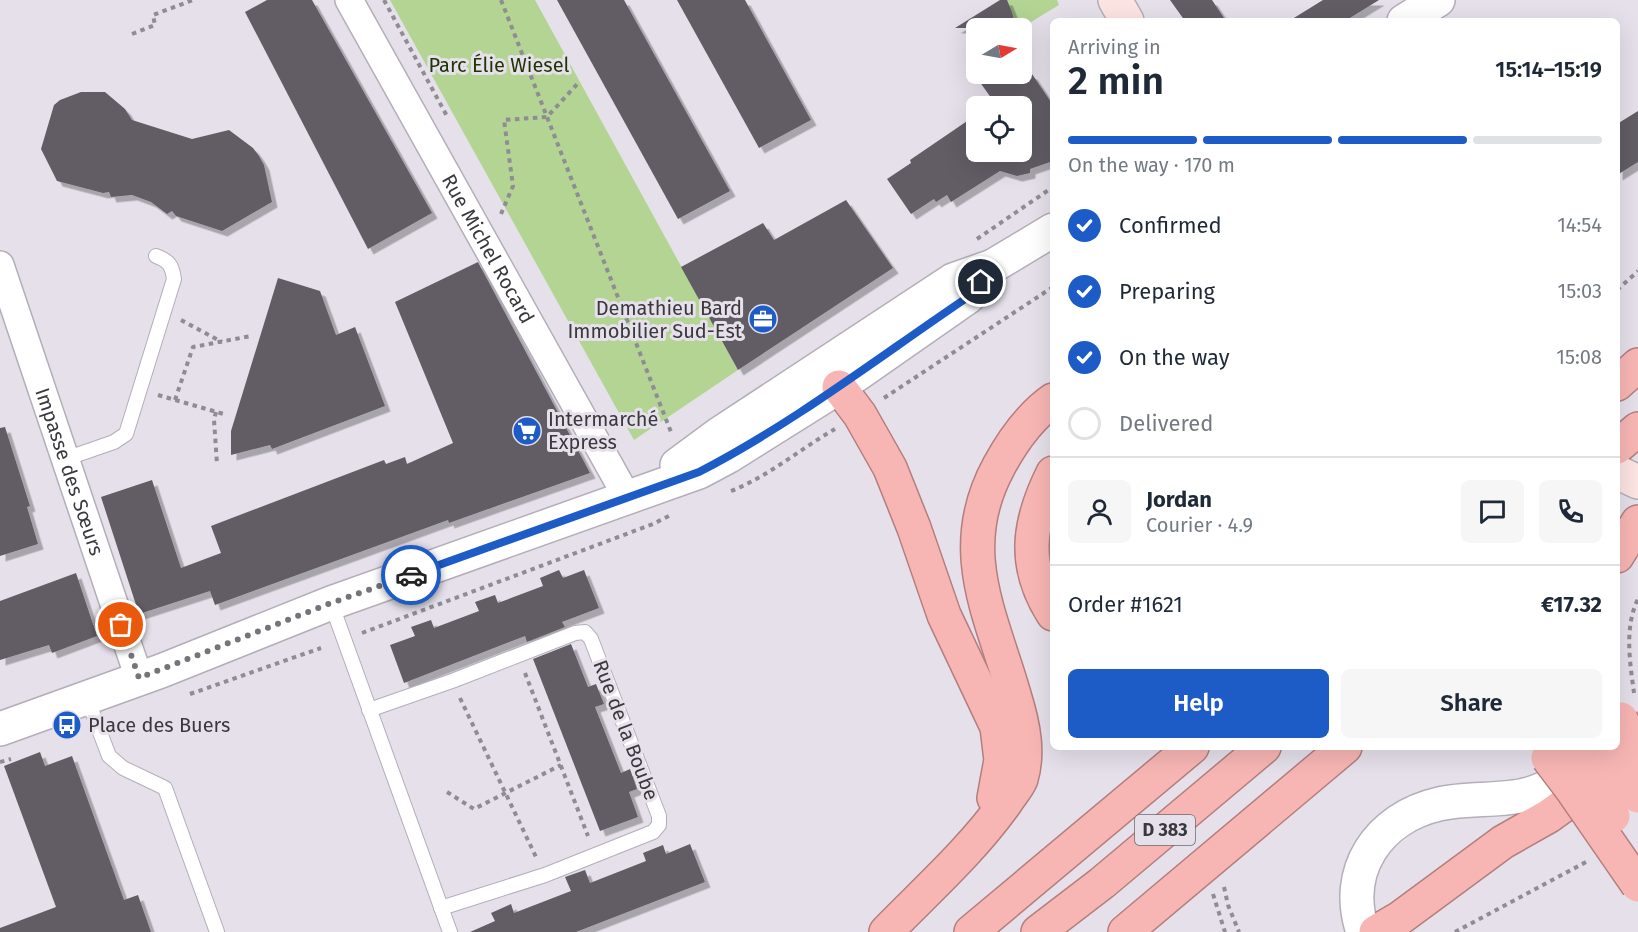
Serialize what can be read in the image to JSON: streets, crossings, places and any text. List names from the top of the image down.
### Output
{
  "streets": {
    "highway": ["D 383"],
    "street": ["Rue Michel Rocard", "Impasse des Sœurs"],
    "lane": ["Rue de la Boube"]
  },
  "parks": ["Parc Élie Wiesel"],
  "places": {
    "office": ["Demathieu Bard Immobilier Sud-Est"],
    "supermarket": ["Intermarché Express"],
    "bus stop": ["Place des Buers"]
  },
  "north": "right",
  "page": {
    "heading": ["2 min", "Arriving in", "15:14–15:19"],
    "panel": [
      "Jordan",
      "Courier · 4.9",
      "Order #1621",
      "€17.32"
    ],
    "bar": "On the way · 170 m",
    "list": [
      ["Confirmed", "14:54"],
      ["Preparing", "15:03"],
      ["On the way", "15:08"],
      "Delivered"
    ],
    "buttons": ["Help", "Share"]
  }
}
